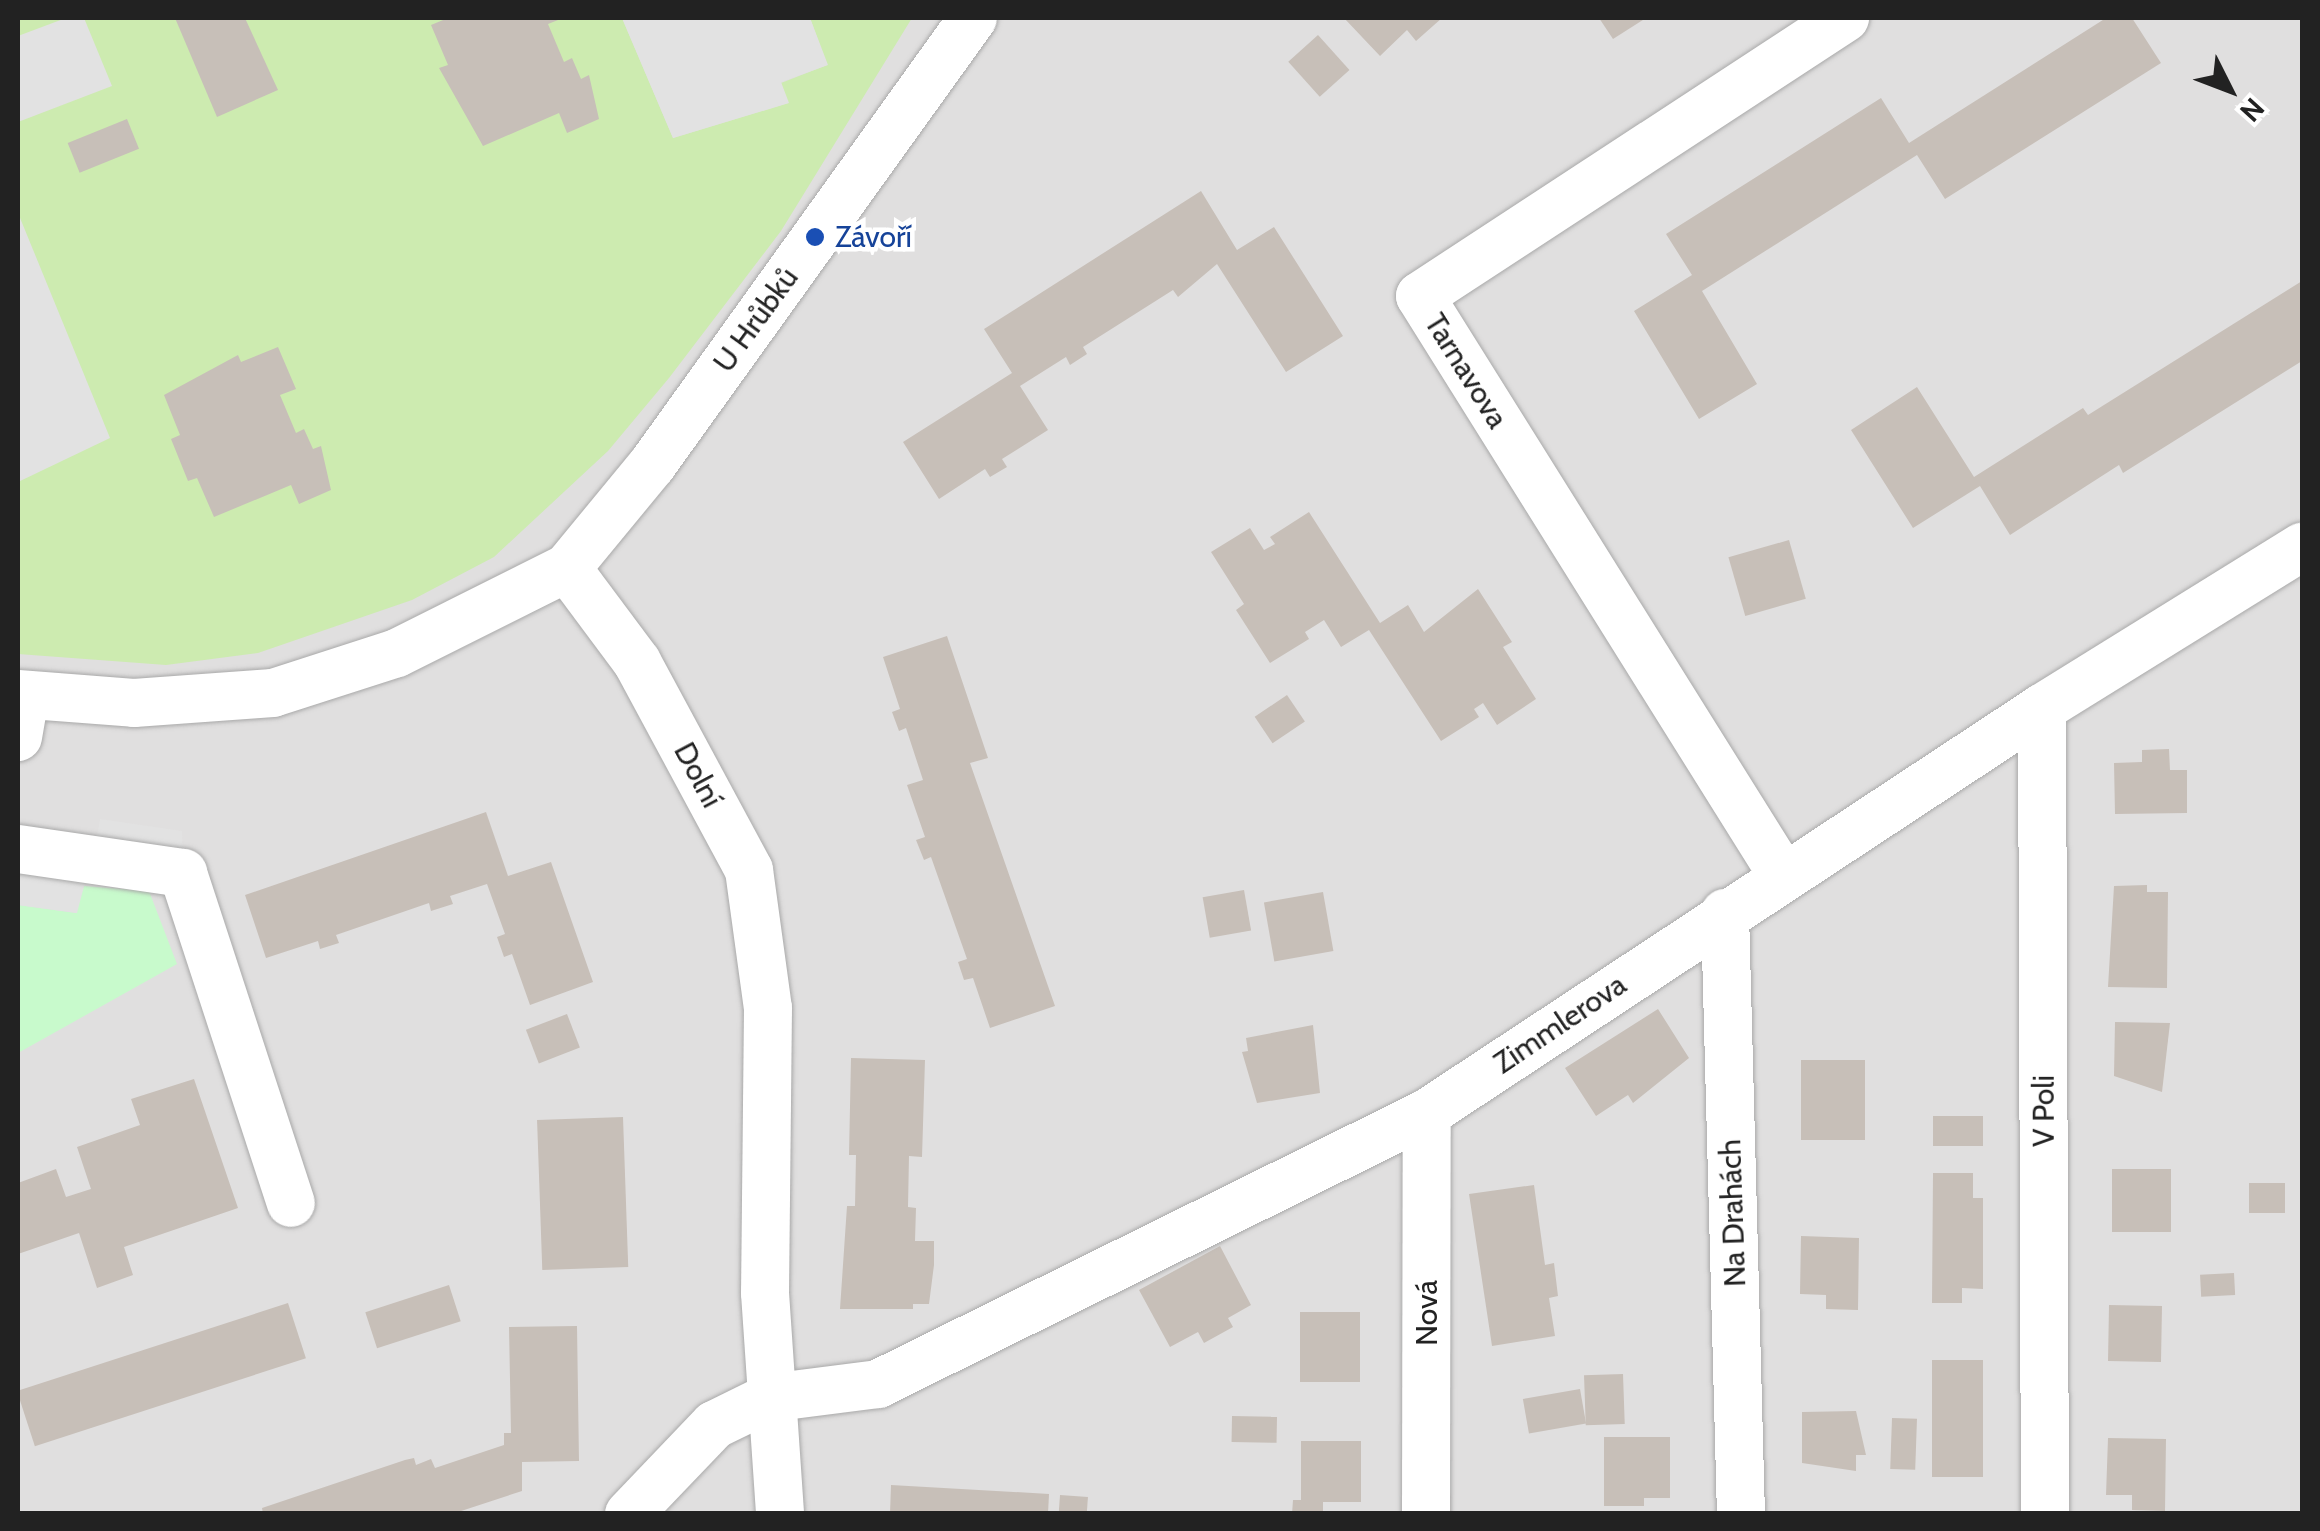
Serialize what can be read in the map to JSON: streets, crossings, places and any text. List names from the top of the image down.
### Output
{
  "streets": {
    "street": [
      "U Hrůbků",
      "Tarnavova",
      "Dolní",
      "Zimmlerova",
      "V Poli",
      "Na Drahách",
      "Nová"
    ]
  },
  "crossings": [
    ["U Hrůbků", "Dolní"],
    ["Tarnavova", "Zimmlerova"],
    ["Dolní", "Zimmlerova"],
    ["Zimmlerova", "V Poli"],
    ["Zimmlerova", "Na Drahách"],
    ["Zimmlerova", "Nová"]
  ],
  "places": ["Závoří"],
  "north": "bottom right"
}
